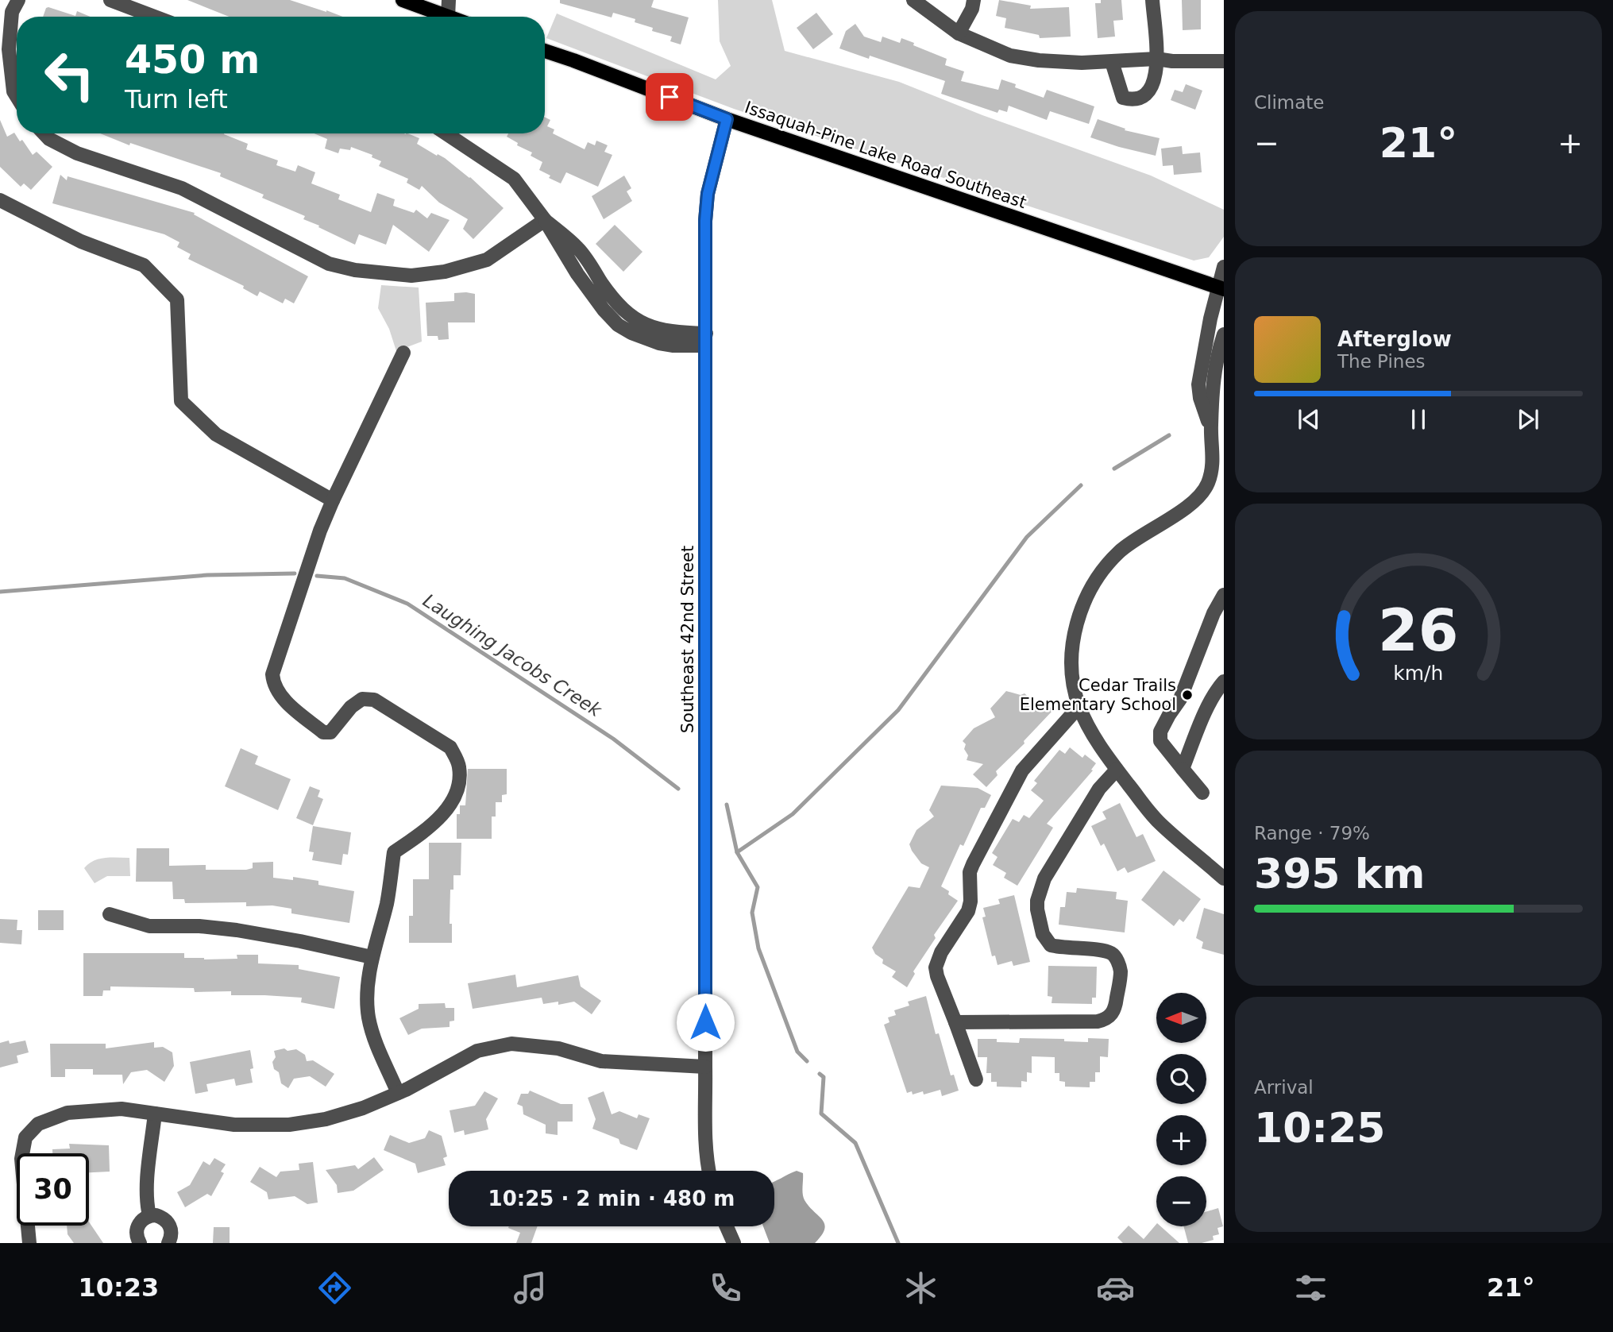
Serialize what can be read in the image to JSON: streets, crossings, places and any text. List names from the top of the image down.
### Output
{
  "streets": {
    "main road": ["Issaquah-Pine Lake Road Southeast"],
    "street": ["Southeast 42nd Street"]
  },
  "crossings": [
    ["Issaquah-Pine Lake Road Southeast", "Southeast 42nd Street"]
  ],
  "water": ["Laughing Jacobs Creek"],
  "places": ["Cedar Trails Elementary School"],
  "north": "left",
  "page": {
    "tile": [
      "Climate",
      ["Range · 79%", "395 km"],
      ["Arrival", "10:25"]
    ],
    "turn": ["450 m", "Turn left"],
    "heat": ["−", "21°", "+"],
    "song": ["Afterglow", "The Pines"],
    "map_buttons": ["+", "−"],
    "limit": "30",
    "trip": "10:25 · 2 min · 480 m",
    "tabs": ["10:23", "21°"],
    "gauge": ["26", "km/h"]
  }
}
